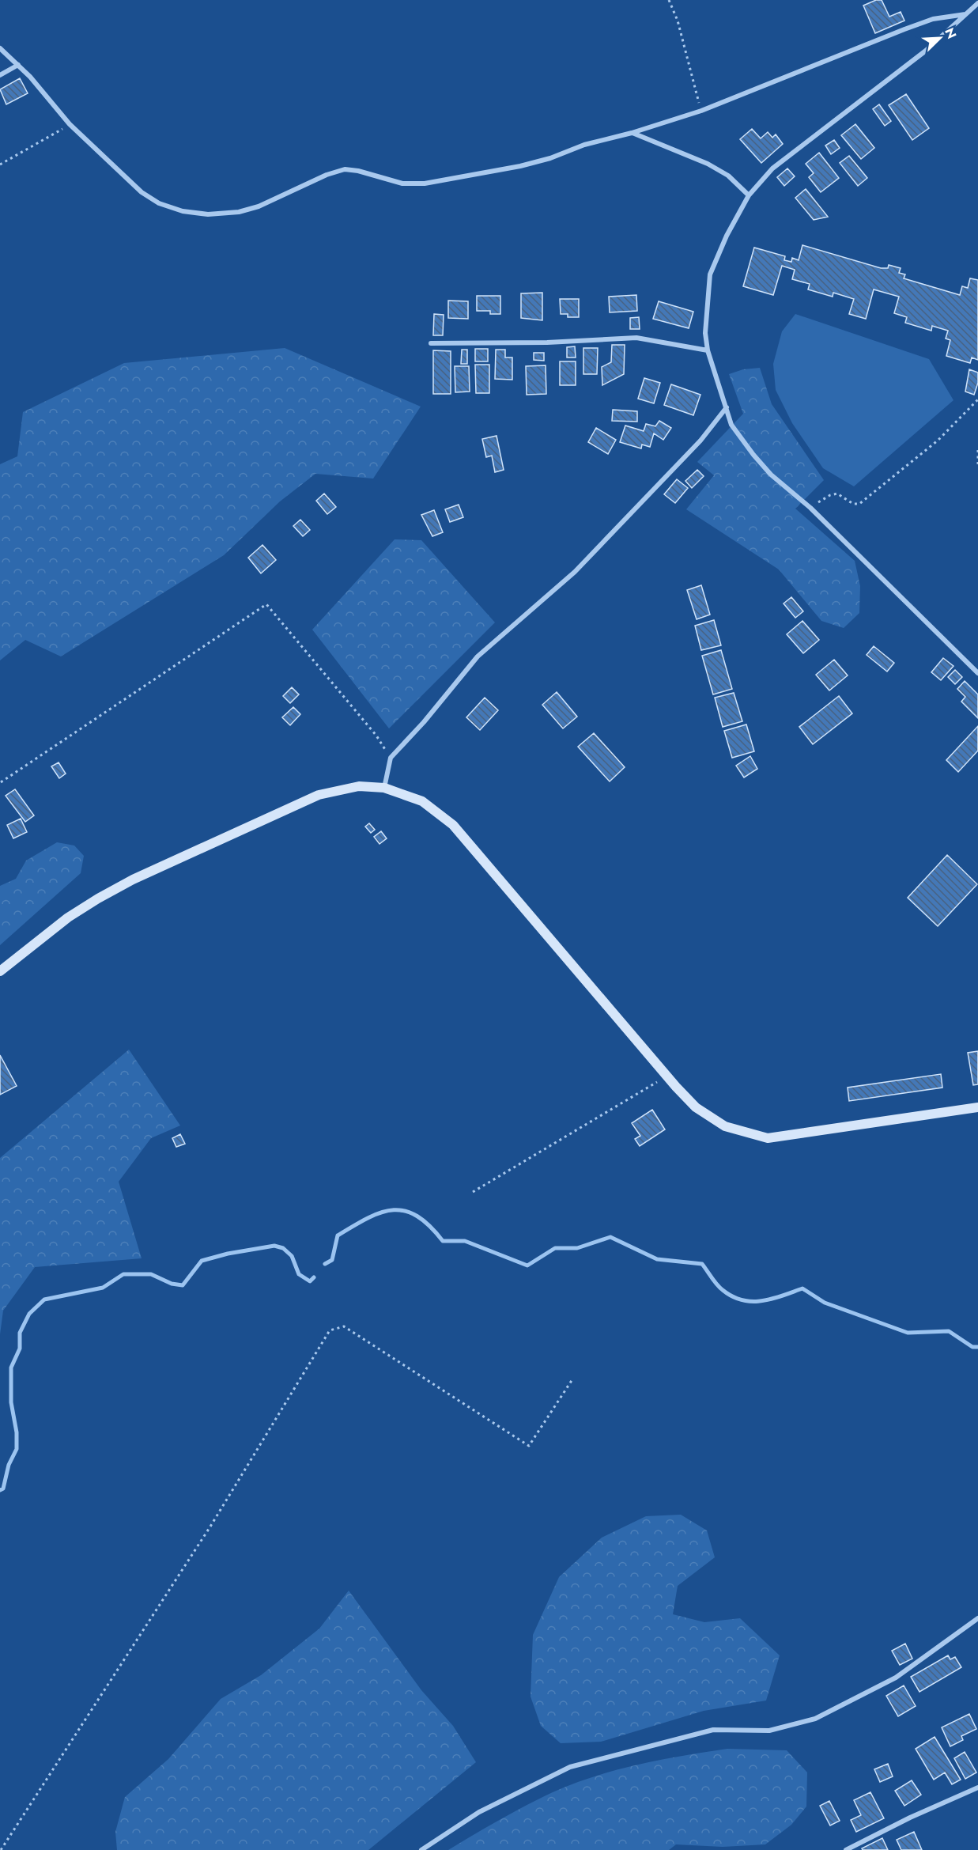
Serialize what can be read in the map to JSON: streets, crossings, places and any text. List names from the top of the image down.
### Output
{
  "north": "top right"
}
